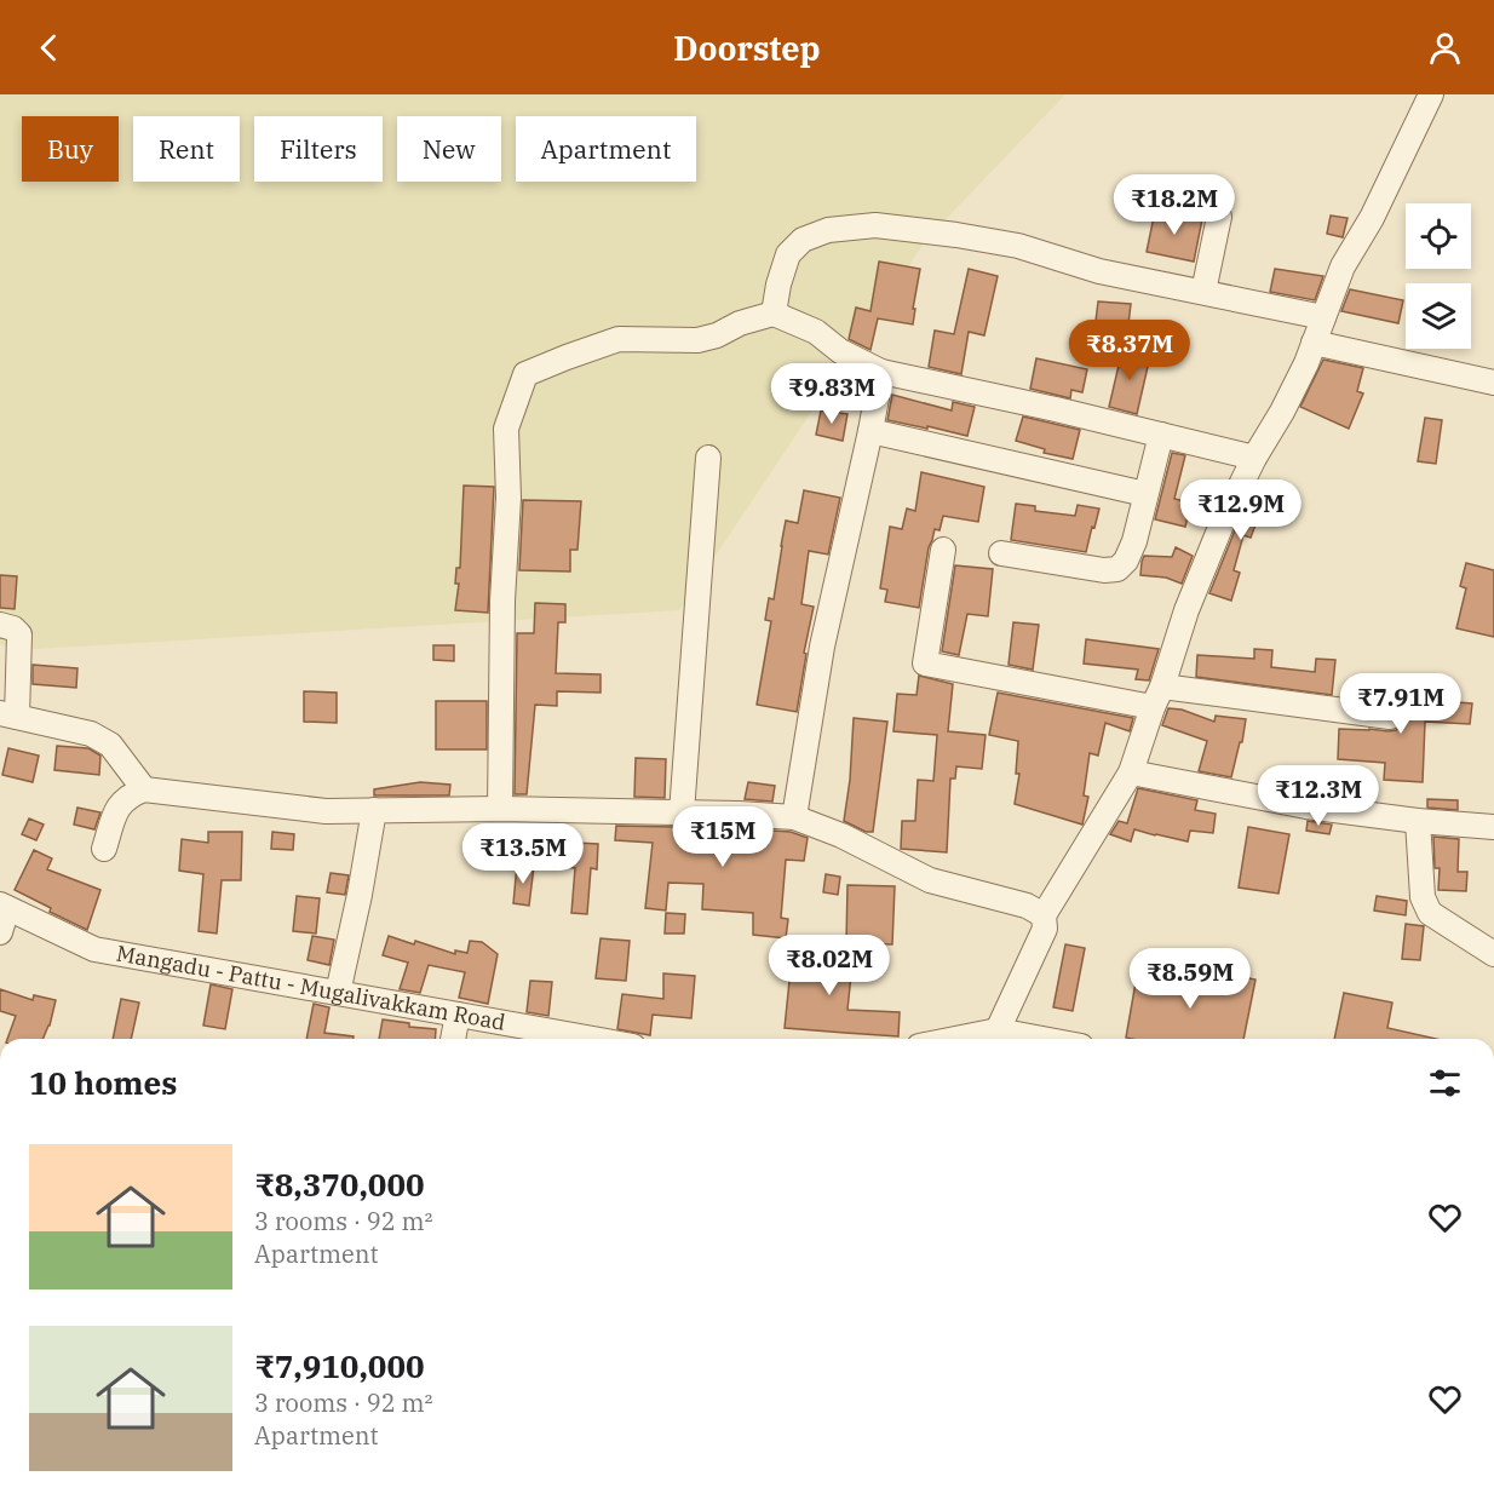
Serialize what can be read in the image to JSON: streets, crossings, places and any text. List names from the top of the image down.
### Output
{
  "streets": {
    "street": ["Mangadu - Pattu - Mugalivakkam Road"]
  },
  "page": {
    "header": "Doorstep",
    "chip": [
      "Buy",
      "Rent",
      "Filters",
      "New",
      "Apartment"
    ],
    "price": [
      "₹18.2M",
      "₹8.37M",
      "₹9.83M",
      "₹12.9M",
      "₹7.91M",
      "₹12.3M",
      "₹15M",
      "₹13.5M",
      "₹8.02M",
      "₹8.59M"
    ],
    "heading": "10 homes",
    "list": [
      {
        "name": "₹8,370,000",
        "note": "3 rooms · 92 m² · Apartment"
      },
      {
        "name": "₹7,910,000",
        "note": "3 rooms · 92 m² · Apartment"
      }
    ]
  }
}
